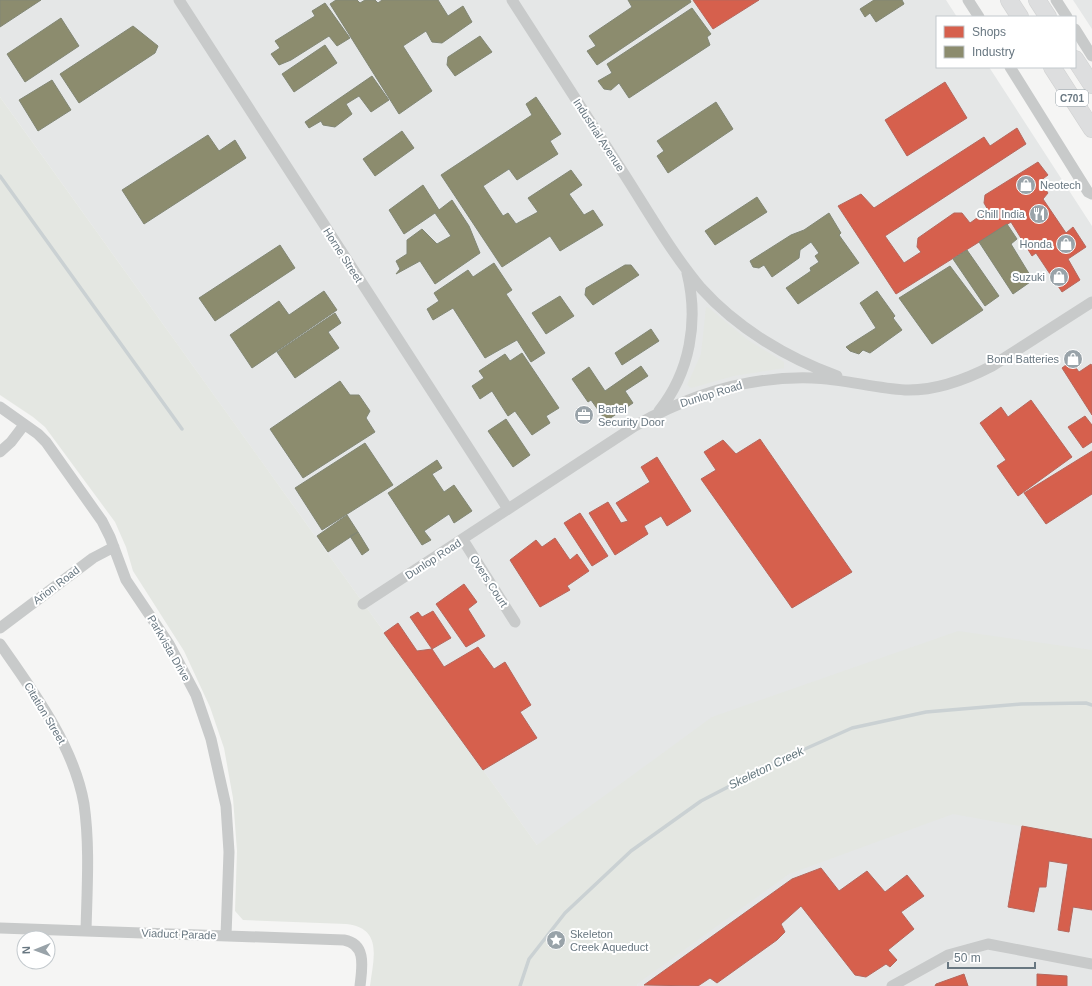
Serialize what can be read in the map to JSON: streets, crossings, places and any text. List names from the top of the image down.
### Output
{
  "streets": {
    "main road": ["C701"],
    "street": [
      "Industrial Avenue",
      "Horne Street",
      "Dunlop Road",
      "Overs Court",
      "Arion Road",
      "Parkvista Drive",
      "Citation Street",
      "Viaduct Parade"
    ]
  },
  "crossings": [
    ["Industrial Avenue", "Dunlop Road"],
    ["Horne Street", "Dunlop Road"],
    ["Dunlop Road", "Overs Court"],
    ["Arion Road", "Parkvista Drive"],
    ["Parkvista Drive", "Viaduct Parade"],
    ["Citation Street", "Viaduct Parade"]
  ],
  "water": ["Skeleton Creek"],
  "places": {
    "shop": [
      "Neotech",
      "Honda",
      "Suzuki",
      "Bond Batteries"
    ],
    "restaurant": ["Chill India"],
    "office": ["Bartel Security Door"],
    "place": ["Skeleton Creek Aqueduct"]
  },
  "legend": ["Shops", "Industry"],
  "scale_bar": "50 m",
  "north": "left"
}
